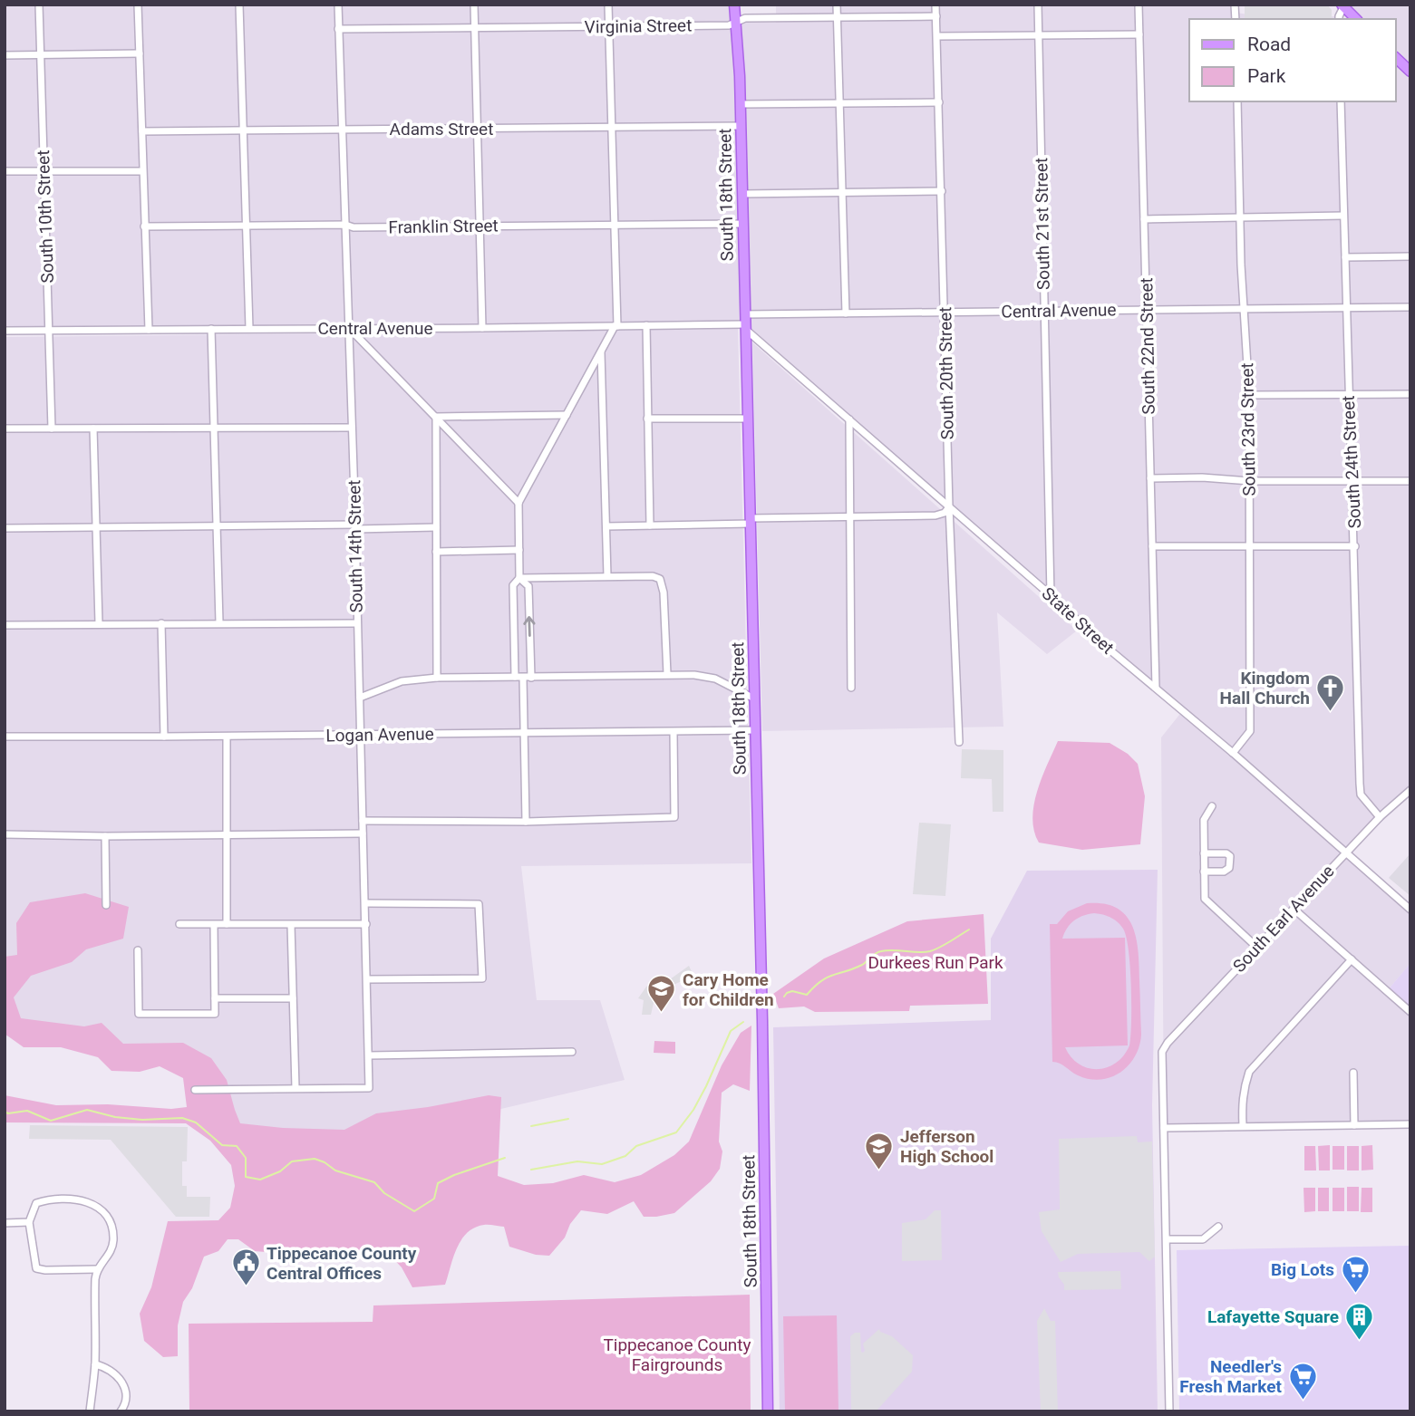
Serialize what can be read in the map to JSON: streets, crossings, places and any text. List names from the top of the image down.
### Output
{
  "streets": {
    "main road": ["South 18th Street"],
    "street": [
      "Virginia Street",
      "Adams Street",
      "South 10th Street",
      "South 21st Street",
      "Franklin Street",
      "Central Avenue",
      "South 22nd Street",
      "South 20th Street",
      "South 23rd Street",
      "South 24th Street",
      "South 14th Street",
      "State Street",
      "Logan Avenue",
      "South Earl Avenue"
    ]
  },
  "crossings": [
    ["Virginia Street", "South 18th Street"],
    ["Virginia Street", "South 20th Street"],
    ["Virginia Street", "South 14th Street"],
    ["Adams Street", "South 18th Street"],
    ["Adams Street", "South 14th Street"],
    ["South 18th Street", "Franklin Street"],
    ["South 18th Street", "Central Avenue"],
    ["South 18th Street", "State Street"],
    ["South 18th Street", "Logan Avenue"],
    ["South 10th Street", "Central Avenue"],
    ["South 21st Street", "Central Avenue"],
    ["South 21st Street", "State Street"],
    ["Franklin Street", "South 14th Street"],
    ["Central Avenue", "South 22nd Street"],
    ["Central Avenue", "South 20th Street"],
    ["Central Avenue", "South 23rd Street"],
    ["Central Avenue", "South 24th Street"],
    ["Central Avenue", "South 14th Street"],
    ["Central Avenue", "State Street"],
    ["South 22nd Street", "State Street"],
    ["South 20th Street", "State Street"],
    ["South 23rd Street", "State Street"],
    ["South 24th Street", "South Earl Avenue"],
    ["South 14th Street", "Logan Avenue"],
    ["State Street", "South Earl Avenue"]
  ],
  "parks": ["Durkees Run Park", "Tippecanoe County Fairgrounds"],
  "places": {
    "church": ["Kingdom Hall Church"],
    "school or university": ["Cary Home for Children", "Jefferson High School"],
    "public building": ["Tippecanoe County Central Offices"],
    "supermarket": ["Big Lots", "Needler's Fresh Market"],
    "building": ["Lafayette Square"]
  },
  "legend": ["Road", "Park"]
}
